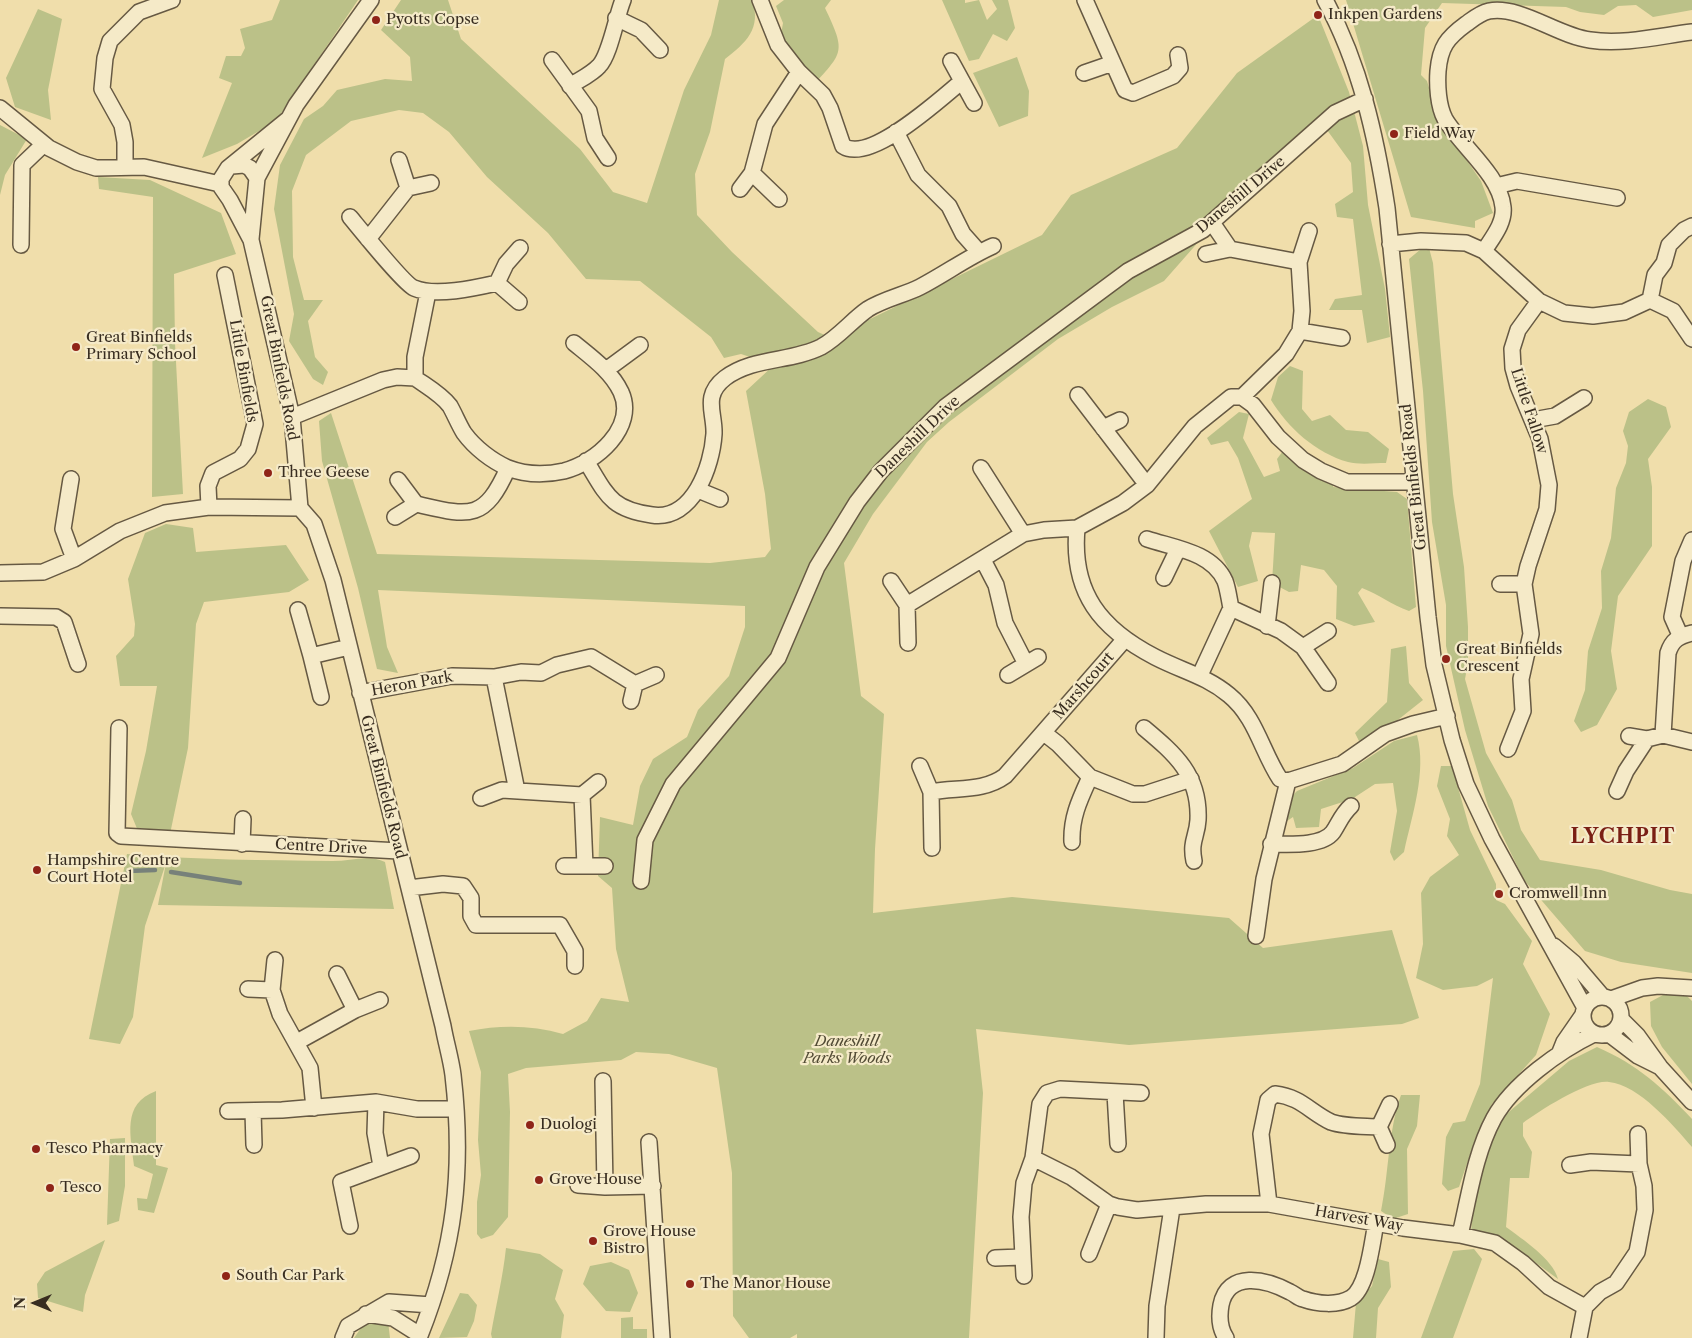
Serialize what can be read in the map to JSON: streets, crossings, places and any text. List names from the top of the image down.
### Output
{
  "streets": {
    "street": [
      "Daneshill Drive",
      "Great Binfields Road",
      "Little Binfields",
      "Little Fallow",
      "Heron Park",
      "Marshcourt",
      "Centre Drive",
      "Harvest Way"
    ]
  },
  "crossings": [
    ["Daneshill Drive", "Great Binfields Road"],
    ["Great Binfields Road", "Heron Park"],
    ["Great Binfields Road", "Centre Drive"]
  ],
  "districts": ["LYCHPIT"],
  "parks": ["Daneshill Parks Woods"],
  "places": [
    "Inkpen Gardens",
    "Pyotts Copse",
    "Field Way",
    "Great Binfields Primary School",
    "Three Geese",
    "Great Binfields Crescent",
    "Hampshire Centre Court Hotel",
    "Cromwell Inn",
    "Duologi",
    "Tesco Pharmacy",
    "Grove House",
    "Tesco",
    "Grove House Bistro",
    "South Car Park",
    "The Manor House"
  ],
  "north": "left"
}
